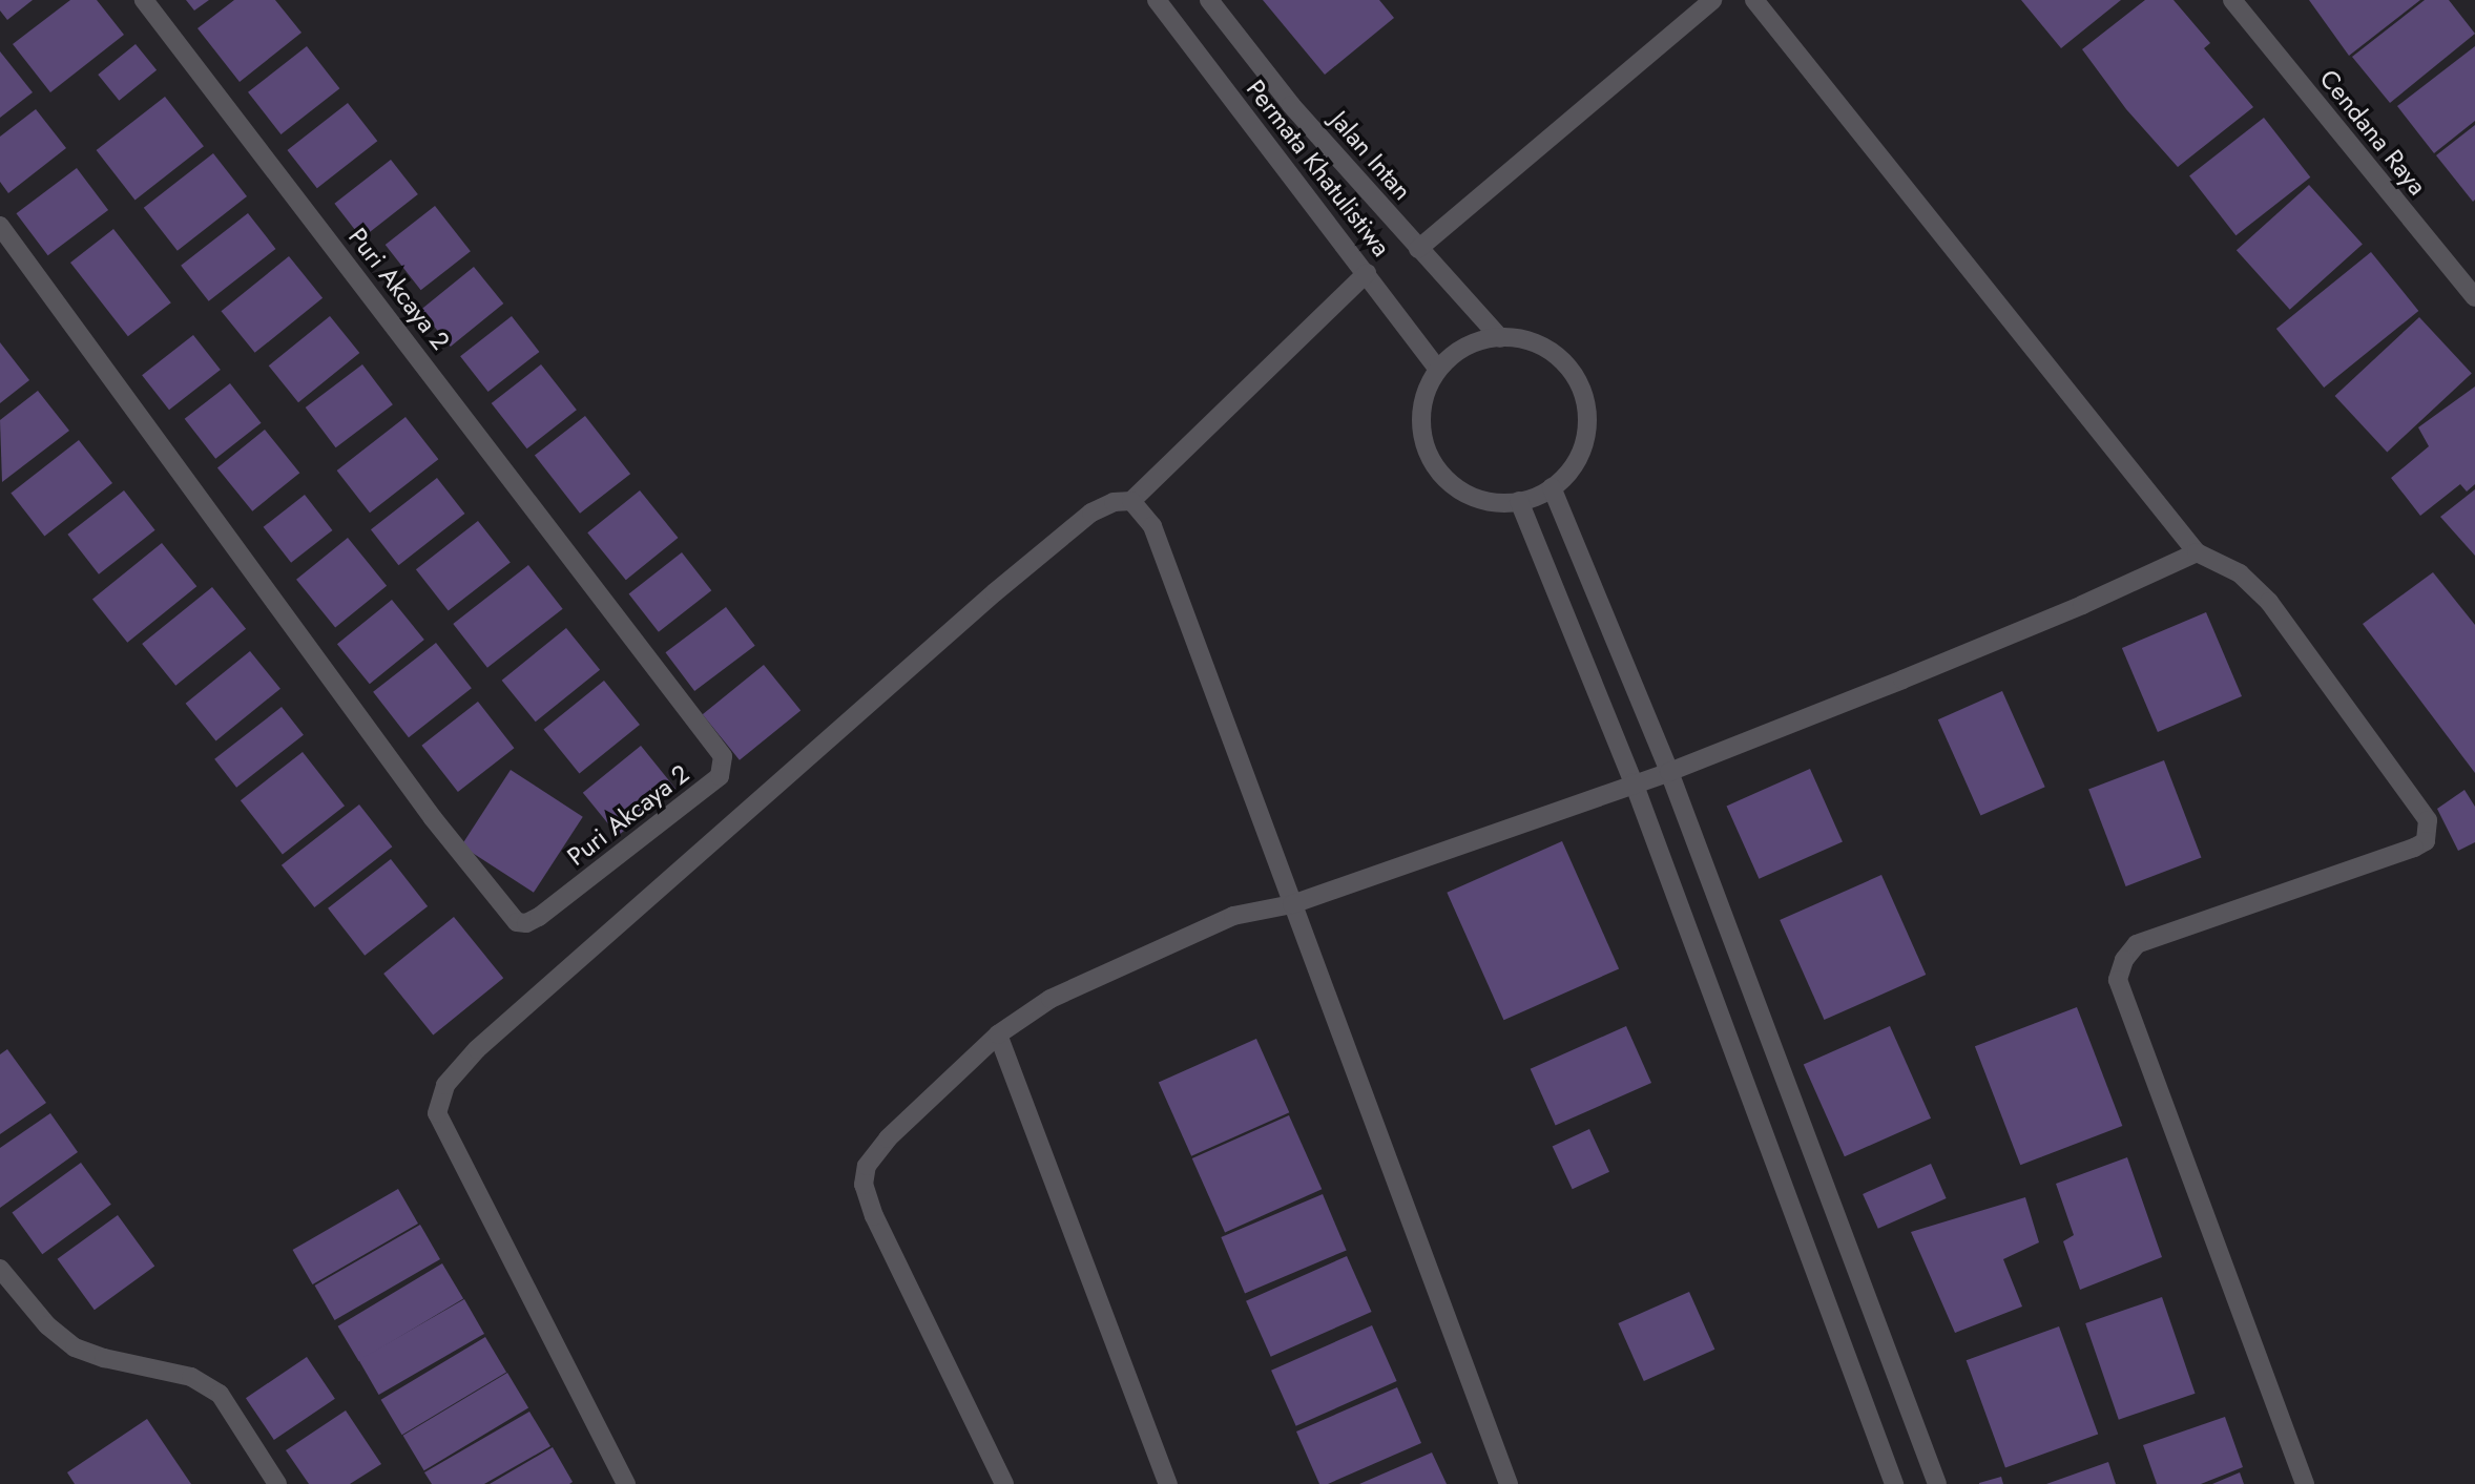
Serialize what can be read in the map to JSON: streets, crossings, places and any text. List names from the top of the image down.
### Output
{
  "streets": {
    "street": [
      "Cendana Raya",
      "Jalan Intan",
      "Permata Khatulistiwa",
      "Puri Akcaya 2"
    ]
  },
  "crossings": [
    ["Jalan Intan", "Permata Khatulistiwa"]
  ]
}
